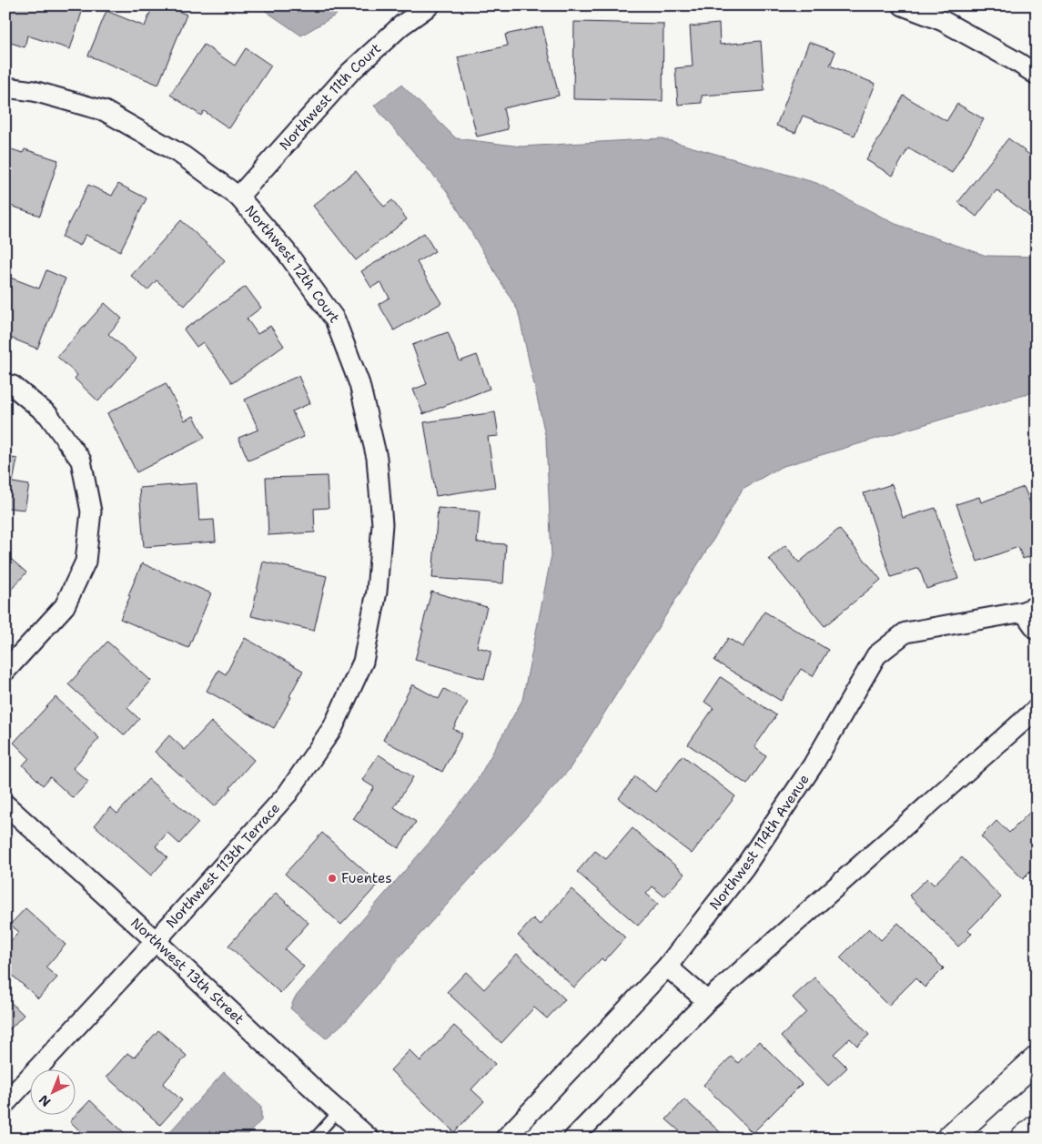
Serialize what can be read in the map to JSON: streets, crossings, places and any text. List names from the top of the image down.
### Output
{
  "streets": {
    "street": [
      "Northwest 11th Court",
      "Northwest 12th Court",
      "Northwest 114th Avenue",
      "Northwest 113th Terrace",
      "Northwest 13th Street"
    ]
  },
  "crossings": [
    ["Northwest 11th Court", "Northwest 12th Court"],
    ["Northwest 12th Court", "Northwest 113th Terrace"],
    ["Northwest 113th Terrace", "Northwest 13th Street"]
  ],
  "places": ["Fuentes"],
  "north": "bottom left"
}
